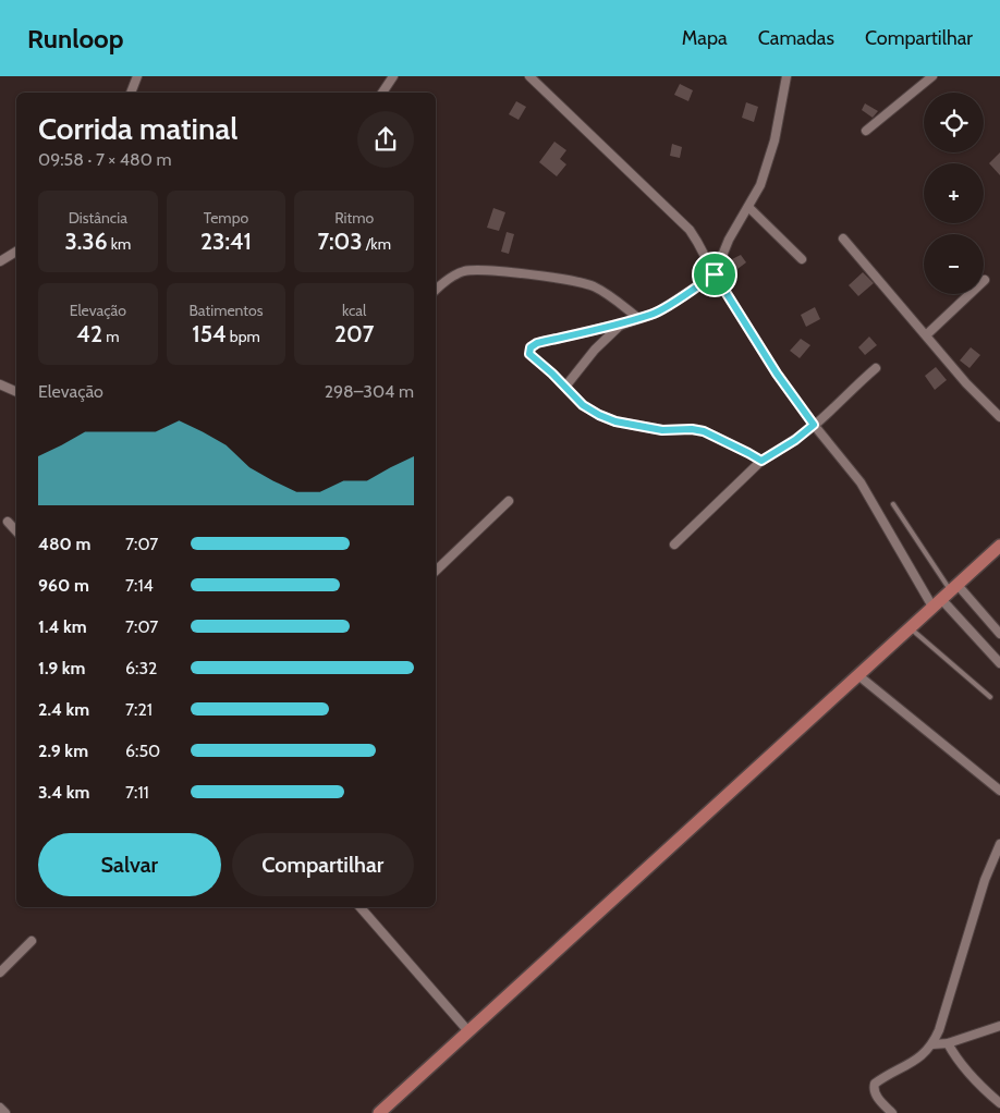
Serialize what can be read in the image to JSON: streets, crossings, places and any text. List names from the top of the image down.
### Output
{
  "page": {
    "header": "Runloop",
    "nav": ["Mapa", "Camadas", "Compartilhar"],
    "map_buttons": ["+", "−"],
    "heading": ["Corrida matinal", "09:58 · 7 × 480 m"],
    "stats": [
      ["Distância", "3.36 km"],
      ["Tempo", "23:41"],
      ["Ritmo", "7:03 /km"],
      ["Elevação", "42 m"],
      ["Batimentos", "154 bpm"],
      ["kcal", "207"]
    ],
    "chart": ["Elevação", "298–304 m"],
    "list": [
      {
        "name": "480 m",
        "note": "7:07"
      },
      {
        "name": "960 m",
        "note": "7:14"
      },
      {
        "name": "1.4 km",
        "note": "7:07"
      },
      {
        "name": "1.9 km",
        "note": "6:32"
      },
      {
        "name": "2.4 km",
        "note": "7:21"
      },
      {
        "name": "2.9 km",
        "note": "6:50"
      },
      {
        "name": "3.4 km",
        "note": "7:11"
      }
    ],
    "buttons": ["Salvar", "Compartilhar"]
  }
}
